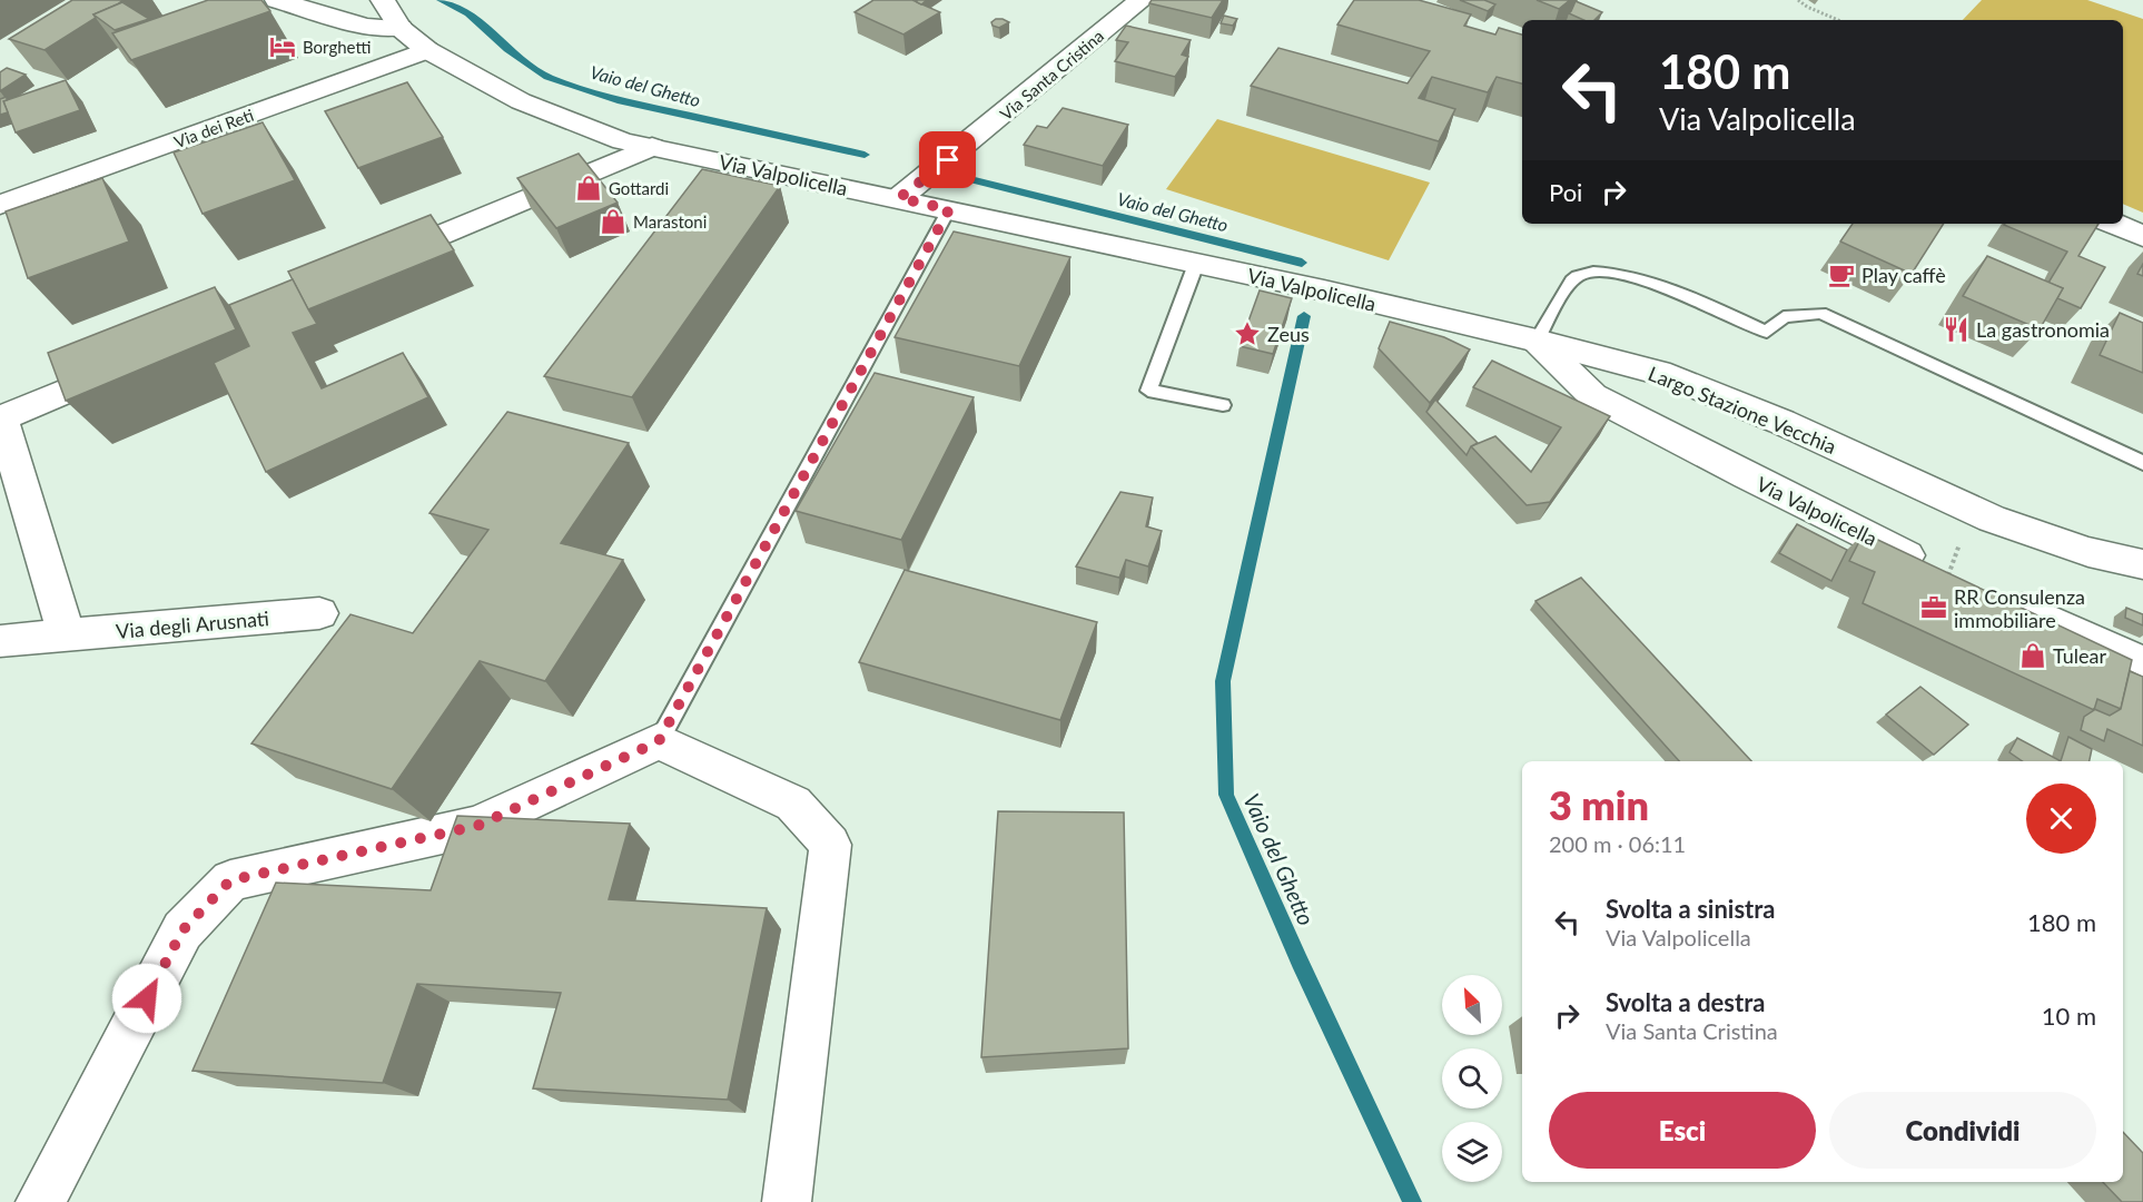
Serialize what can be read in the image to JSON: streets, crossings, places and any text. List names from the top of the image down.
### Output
{
  "streets": {
    "street": [
      "Via Santa Cristina",
      "Via dei Reti",
      "Via Valpolicella",
      "Largo Stazione Vecchia",
      "Via degli Arusnati"
    ]
  },
  "crossings": [
    ["Via Santa Cristina", "Via Valpolicella"],
    ["Via dei Reti", "Via Valpolicella"],
    ["Via Valpolicella", "Largo Stazione Vecchia"]
  ],
  "water": ["Vaio del Ghetto"],
  "places": {
    "hotel": ["Borghetti"],
    "shop": ["Gottardi", "Marastoni", "Tulear"],
    "cafe": ["Play caffè"],
    "restaurant": ["La gastronomia"],
    "place": ["Zeus"],
    "office": ["RR Consulenza immobiliare"]
  },
  "north": "top left",
  "page": {
    "turn": ["180 m", "Via Valpolicella"],
    "then": "Poi",
    "heading": ["3 min", "200 m · 06:11"],
    "list": [
      {
        "name": "Svolta a sinistra",
        "note": "Via Valpolicella",
        "value": "180 m"
      },
      {
        "name": "Svolta a destra",
        "note": "Via Santa Cristina",
        "value": "10 m"
      }
    ],
    "buttons": ["Esci", "Condividi"]
  }
}
